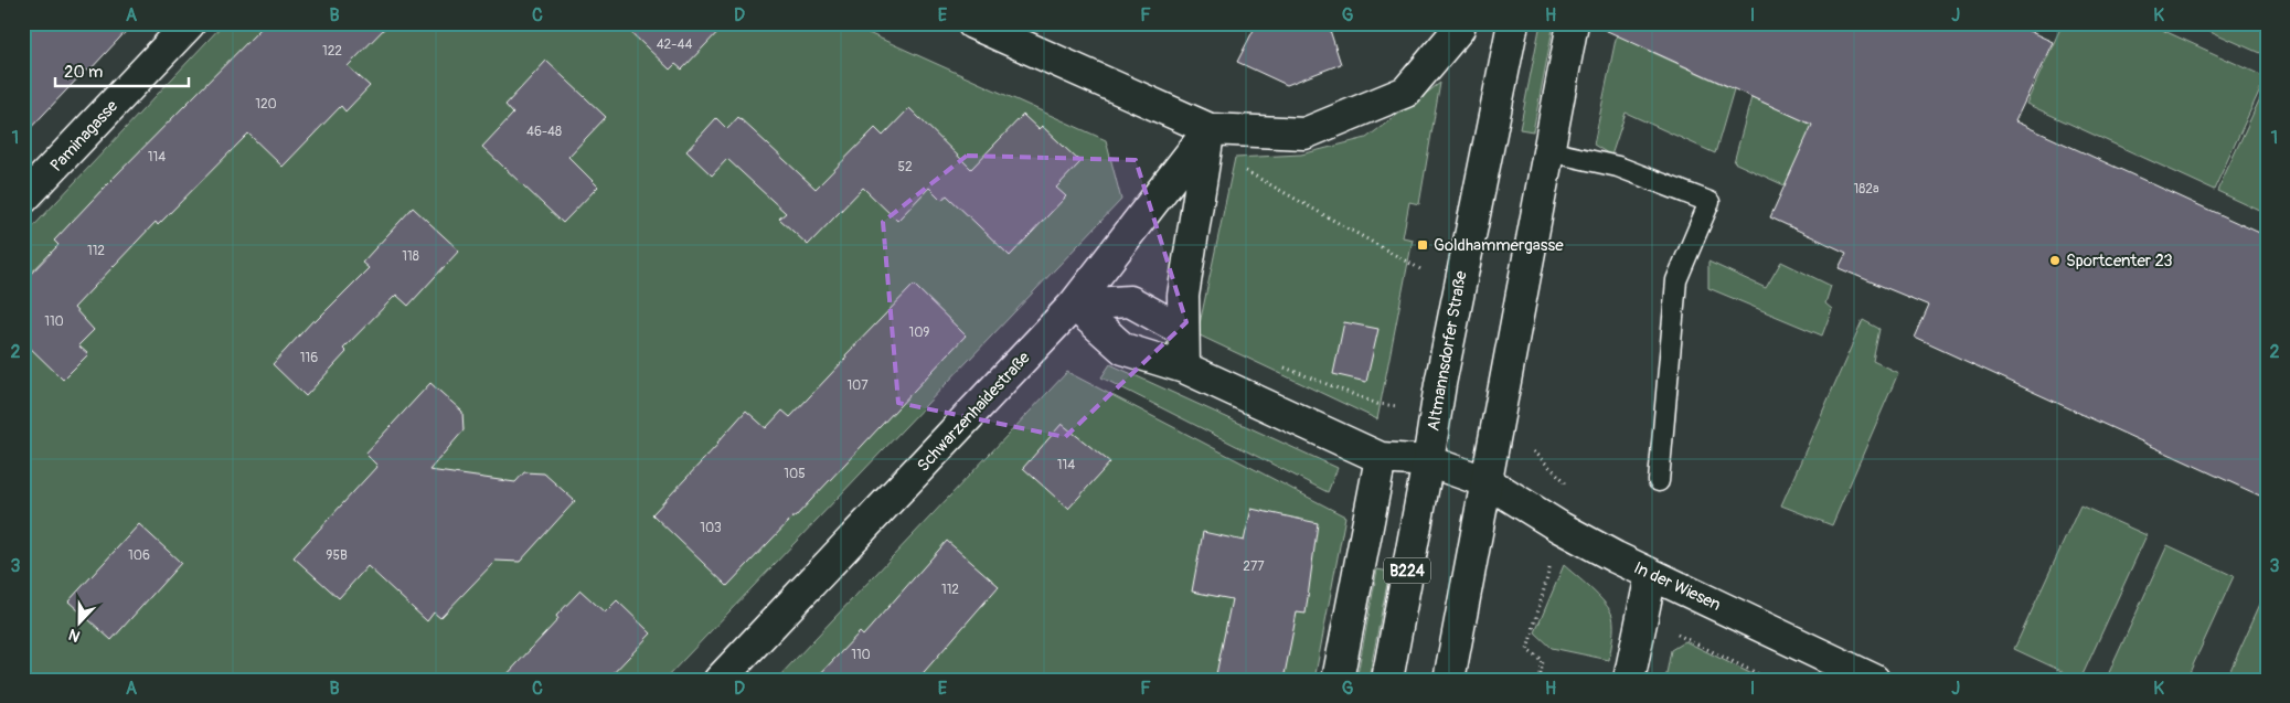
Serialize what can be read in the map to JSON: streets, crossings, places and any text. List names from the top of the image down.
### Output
{
  "streets": {
    "street": [
      "Paminagasse",
      "Altmannsdorfer Straße",
      "Schwarzenhaidestraße",
      "B224",
      "In der Wiesen"
    ]
  },
  "places": {
    "transit": ["Goldhammergasse"],
    "other": ["Sportcenter 23"]
  },
  "house_numbers": [
    "42-44",
    "122",
    "120",
    "46-48",
    "114",
    "52",
    "182a",
    "112",
    "118",
    "110",
    "109",
    "116",
    "107",
    "114",
    "105",
    "103",
    "106",
    "95B",
    "277",
    "112",
    "110"
  ],
  "scale_bar": "20 m",
  "north": "bottom",
  "grid": {
    "columns": [
      "A",
      "B",
      "C",
      "D",
      "E",
      "F",
      "G",
      "H",
      "I",
      "J",
      "K"
    ],
    "rows": ["1", "2", "3"]
  }
}
